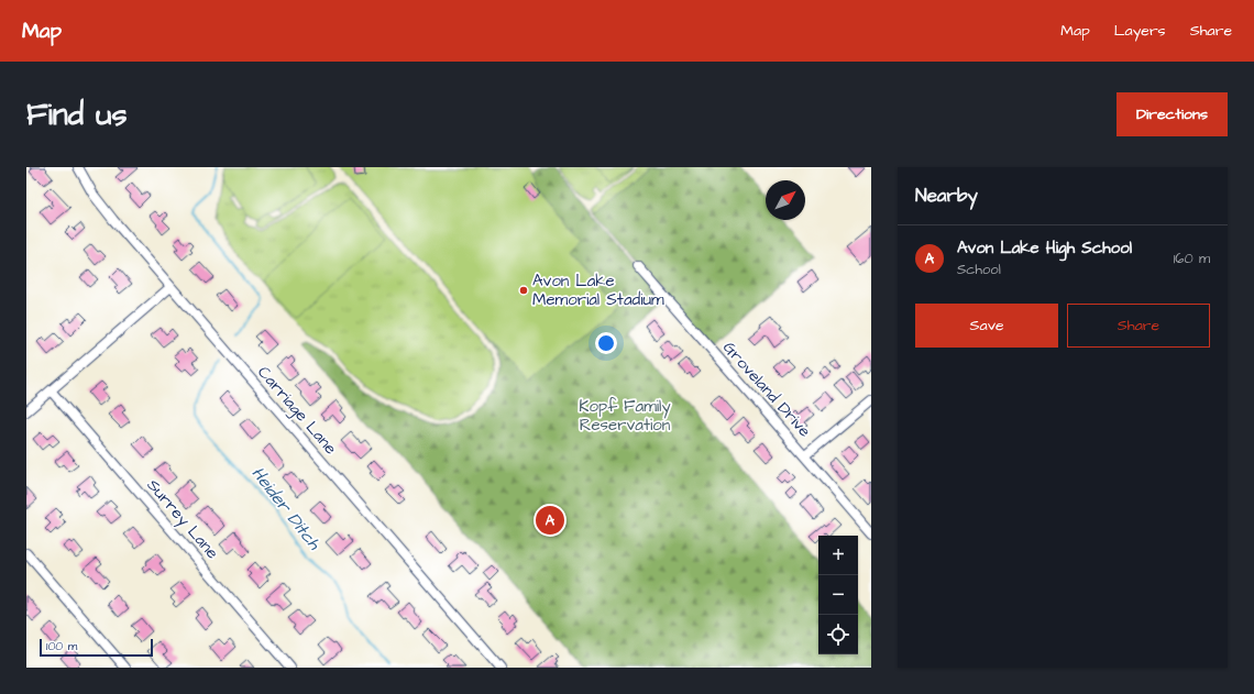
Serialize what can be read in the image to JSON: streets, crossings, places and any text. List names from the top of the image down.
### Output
{
  "streets": {
    "street": ["Groveland Drive", "Carriage Lane", "Surrey Lane"]
  },
  "water": ["Heider Ditch"],
  "parks": ["Kopf Family Reservation"],
  "places": ["Avon Lake Memorial Stadium"],
  "scale_bar": "100 m",
  "north": "top right",
  "page": {
    "header": "Map",
    "nav": ["Map", "Layers", "Share"],
    "buttons": [
      "Directions",
      ["Save", "Share"]
    ],
    "title": "Find us",
    "heading": "Nearby",
    "list": [
      {
        "mark": "A",
        "name": "Avon Lake High School",
        "note": "School",
        "value": "160 m"
      }
    ],
    "pins": "A",
    "map_buttons": ["+", "−"],
    "scale": "100 m"
  }
}
